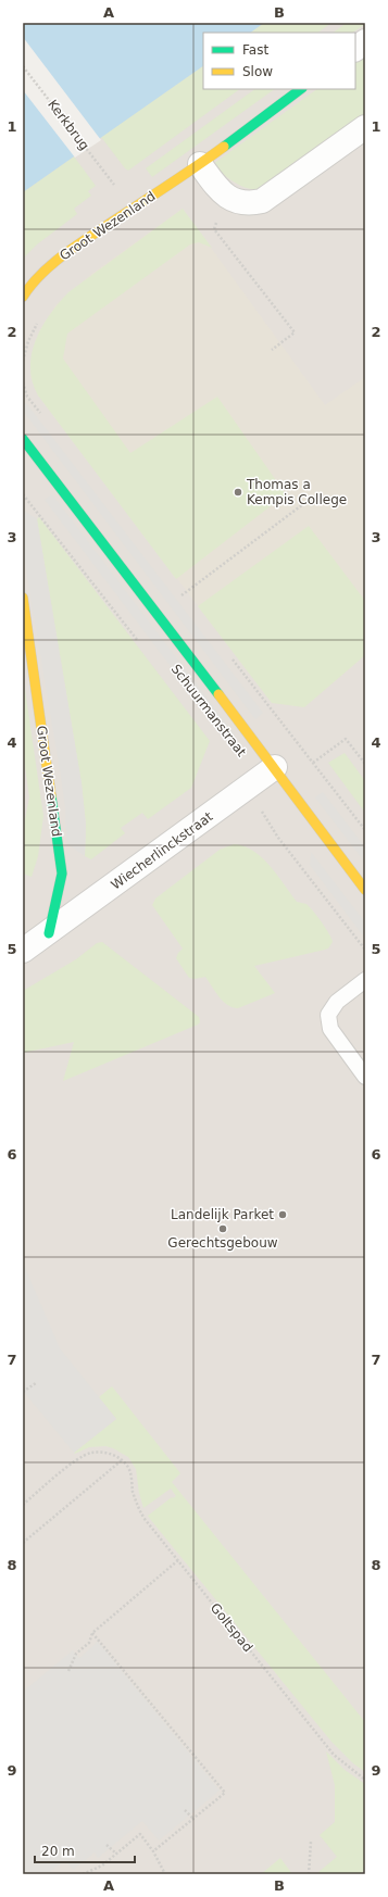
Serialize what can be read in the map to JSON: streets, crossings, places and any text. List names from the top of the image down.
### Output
{
  "streets": {
    "street": ["Groot Wezenland", "Schuurmanstraat", "Wiecherlinckstraat"],
    "path": ["Kerkbrug", "Goltspad"]
  },
  "crossings": [
    ["Groot Wezenland", "Wiecherlinckstraat"],
    ["Schuurmanstraat", "Wiecherlinckstraat"]
  ],
  "places": ["Thomas a Kempis College", "Landelijk Parket", "Gerechtsgebouw"],
  "legend": ["Fast", "Slow"],
  "scale_bar": "20 m",
  "grid": {
    "columns": ["A", "B"],
    "rows": [
      "1",
      "2",
      "3",
      "4",
      "5",
      "6",
      "7",
      "8",
      "9"
    ]
  }
}
